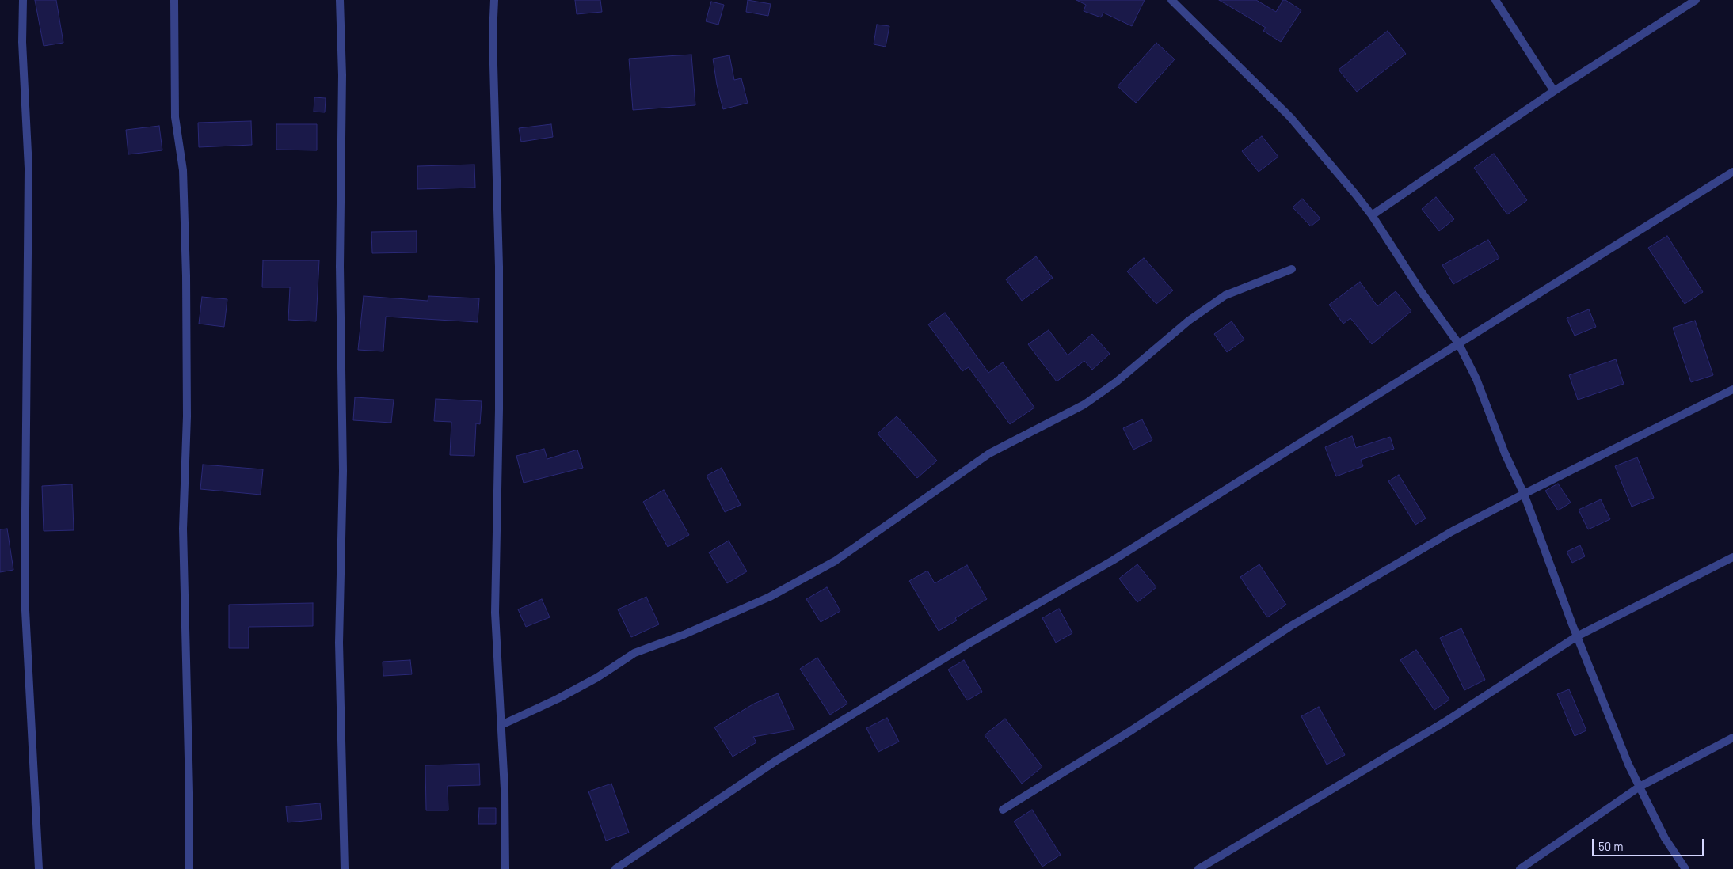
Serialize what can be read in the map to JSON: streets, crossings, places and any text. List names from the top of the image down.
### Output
{
  "scale_bar": "50 m"
}
